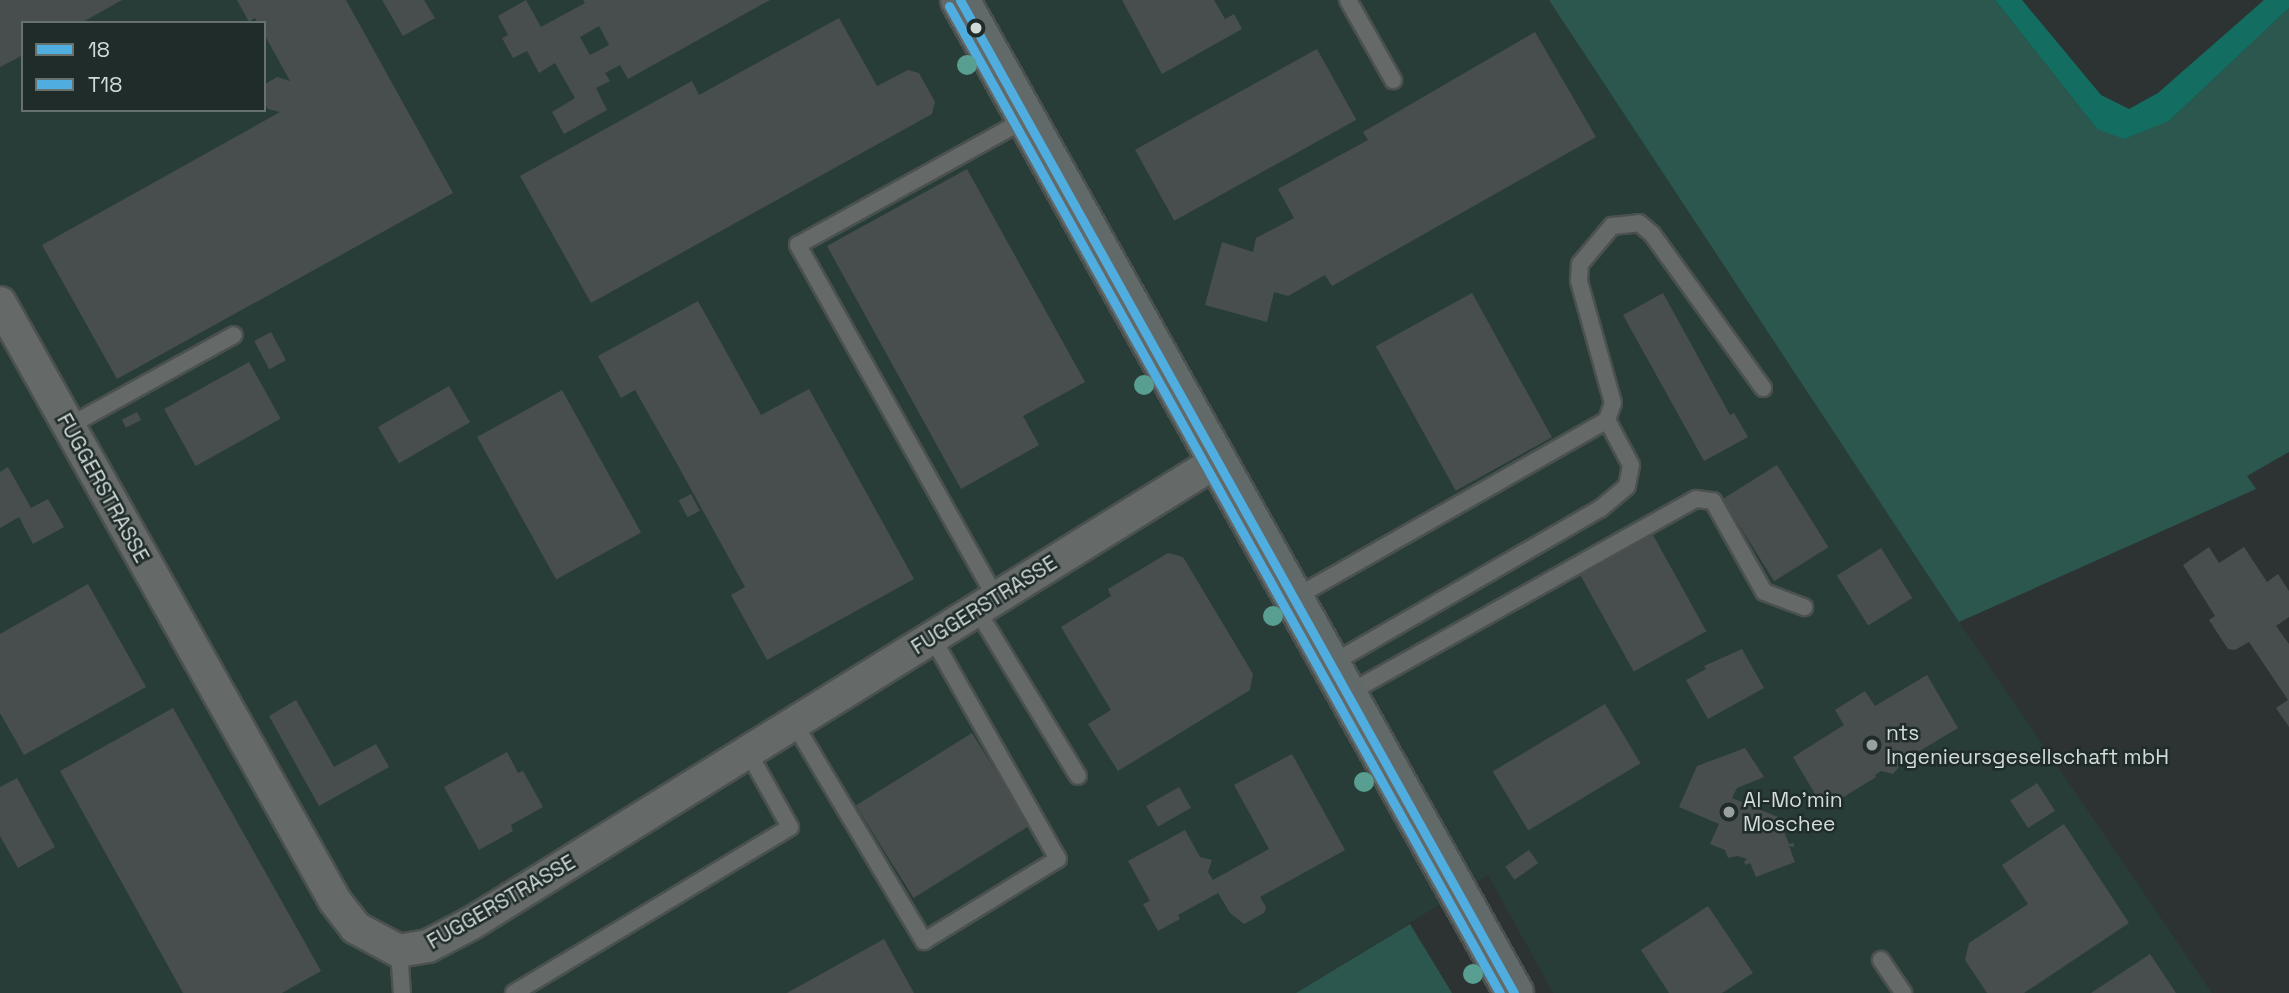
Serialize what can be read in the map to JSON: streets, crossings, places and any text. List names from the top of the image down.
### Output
{
  "streets": {
    "street": ["FUGGERSTRASSE"]
  },
  "places": ["nts Ingenieursgesellschaft mbH", "Al-Mo'min Moschee"],
  "lines": ["transit line 18", "transit line T18"],
  "legend": ["18", "T18"]
}
